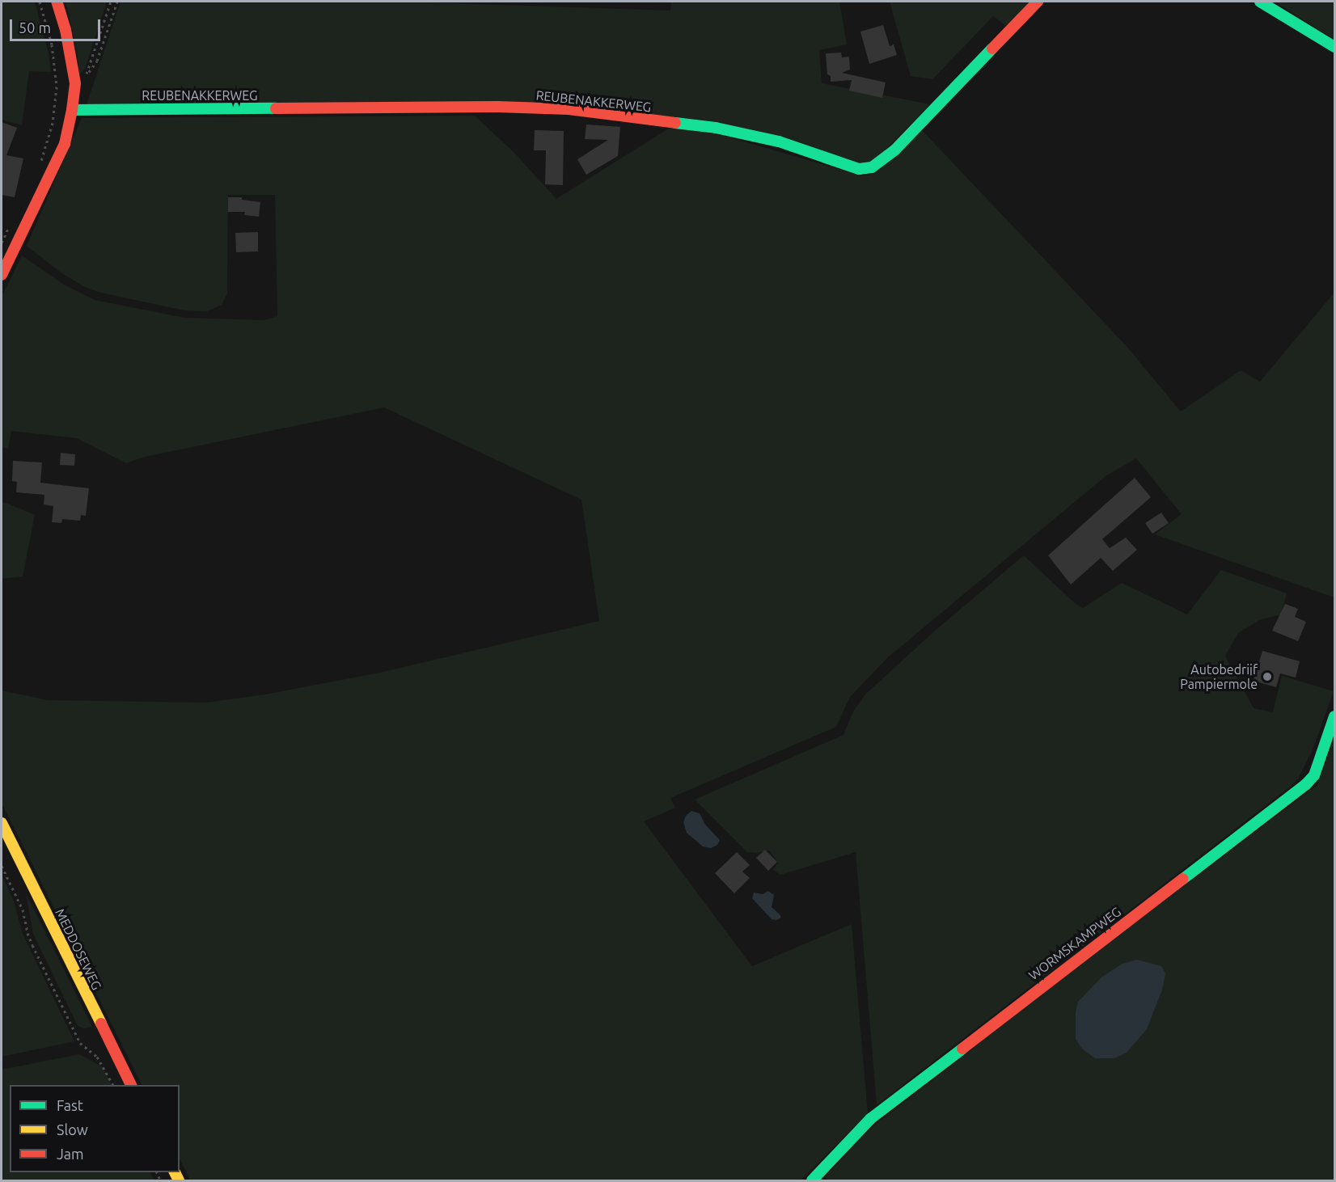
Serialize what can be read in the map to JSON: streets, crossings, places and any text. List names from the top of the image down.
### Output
{
  "streets": {
    "street": ["REUBENAKKERWEG", "WORMSKAMPWEG", "MEDDOSEWEG"]
  },
  "places": ["Autobedrijf Pampiermole"],
  "legend": ["Fast", "Slow", "Jam"],
  "scale_bar": "50 m"
}
